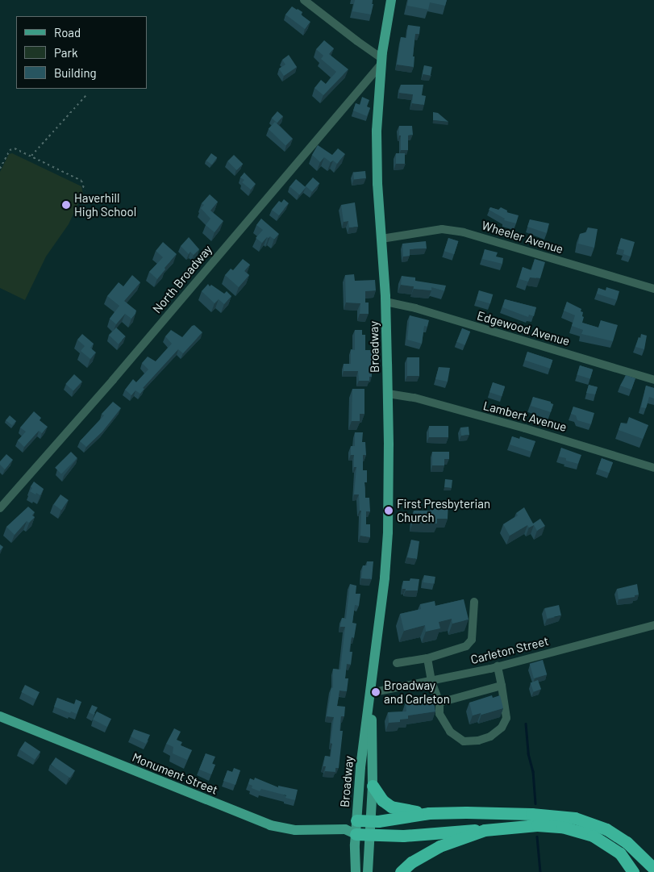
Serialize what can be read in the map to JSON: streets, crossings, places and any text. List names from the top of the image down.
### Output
{
  "streets": {
    "main road": ["Broadway", "Monument Street"],
    "street": [
      "Wheeler Avenue",
      "North Broadway",
      "Edgewood Avenue",
      "Lambert Avenue",
      "Carleton Street"
    ]
  },
  "crossings": [
    ["Wheeler Avenue", "Broadway"],
    ["North Broadway", "Broadway"],
    ["Edgewood Avenue", "Broadway"],
    ["Broadway", "Lambert Avenue"],
    ["Broadway", "Carleton Street"],
    ["Broadway", "Monument Street"]
  ],
  "places": ["Haverhill High School", "First Presbyterian Church", "Broadway and Carleton"],
  "legend": ["Road", "Park", "Building"]
}
